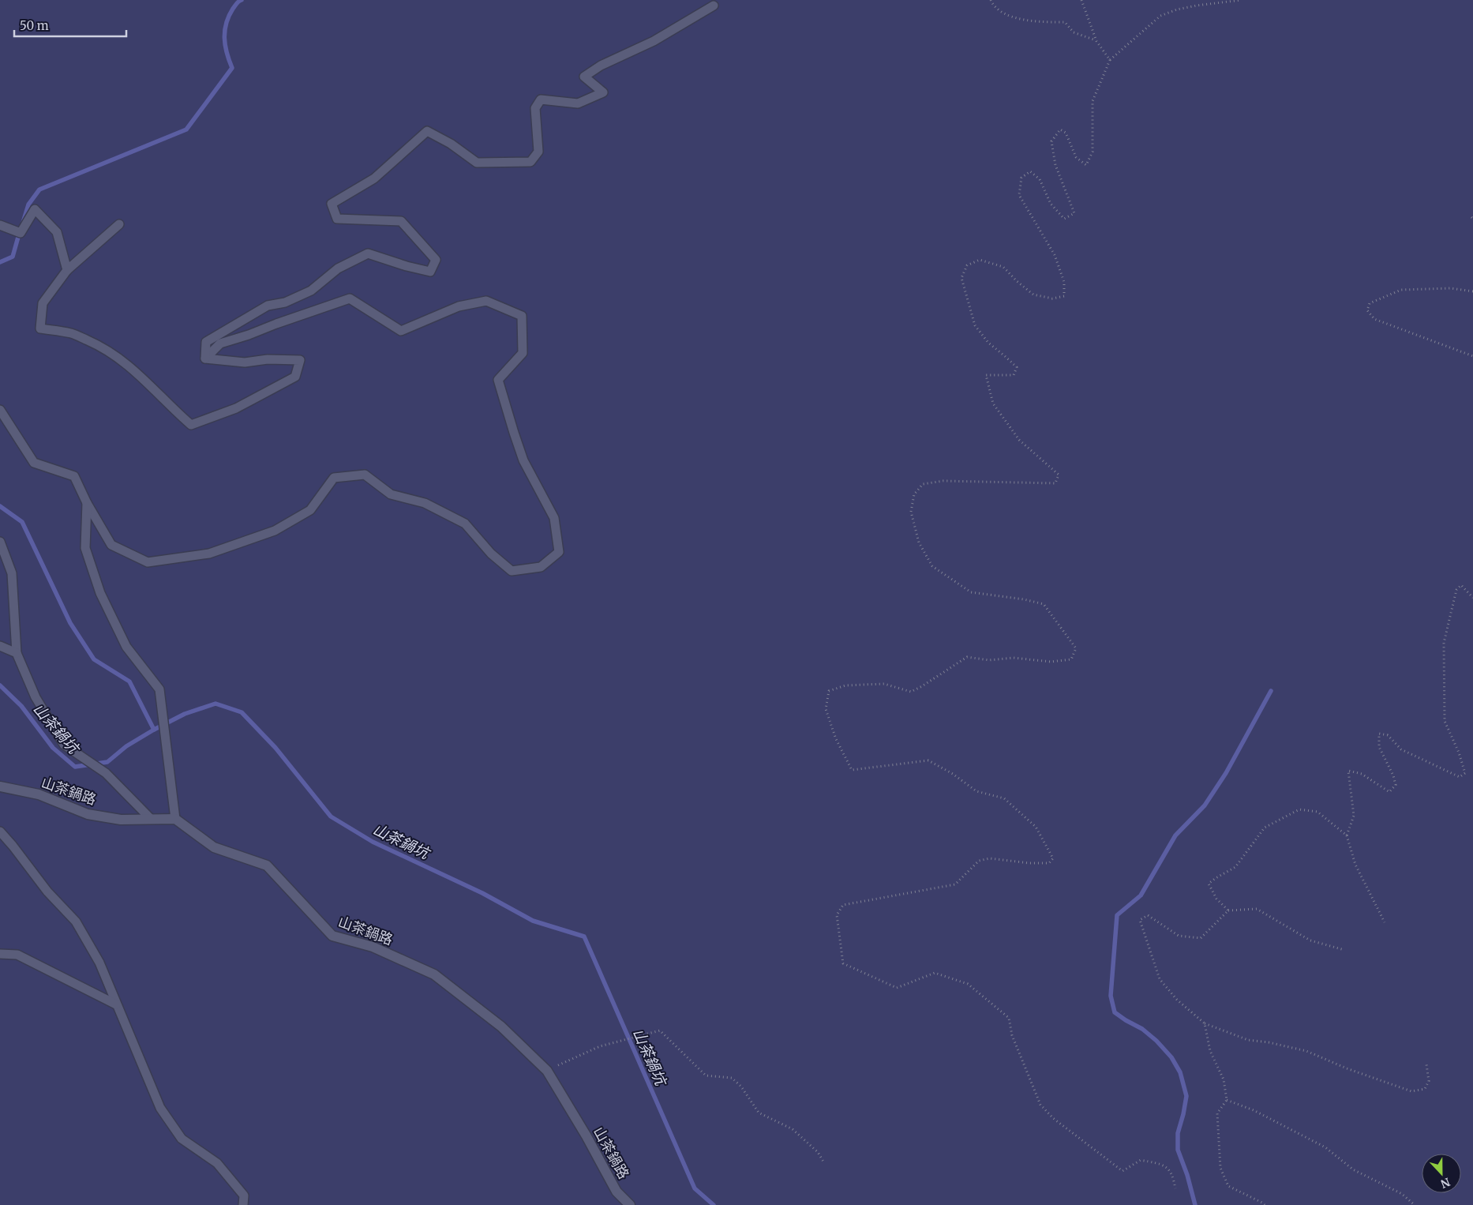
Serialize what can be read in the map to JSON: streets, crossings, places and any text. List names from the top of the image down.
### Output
{
  "streets": {
    "street": ["山茶鍋路"]
  },
  "water": ["山茶鍋坑"],
  "scale_bar": "50 m",
  "north": "bottom"
}
